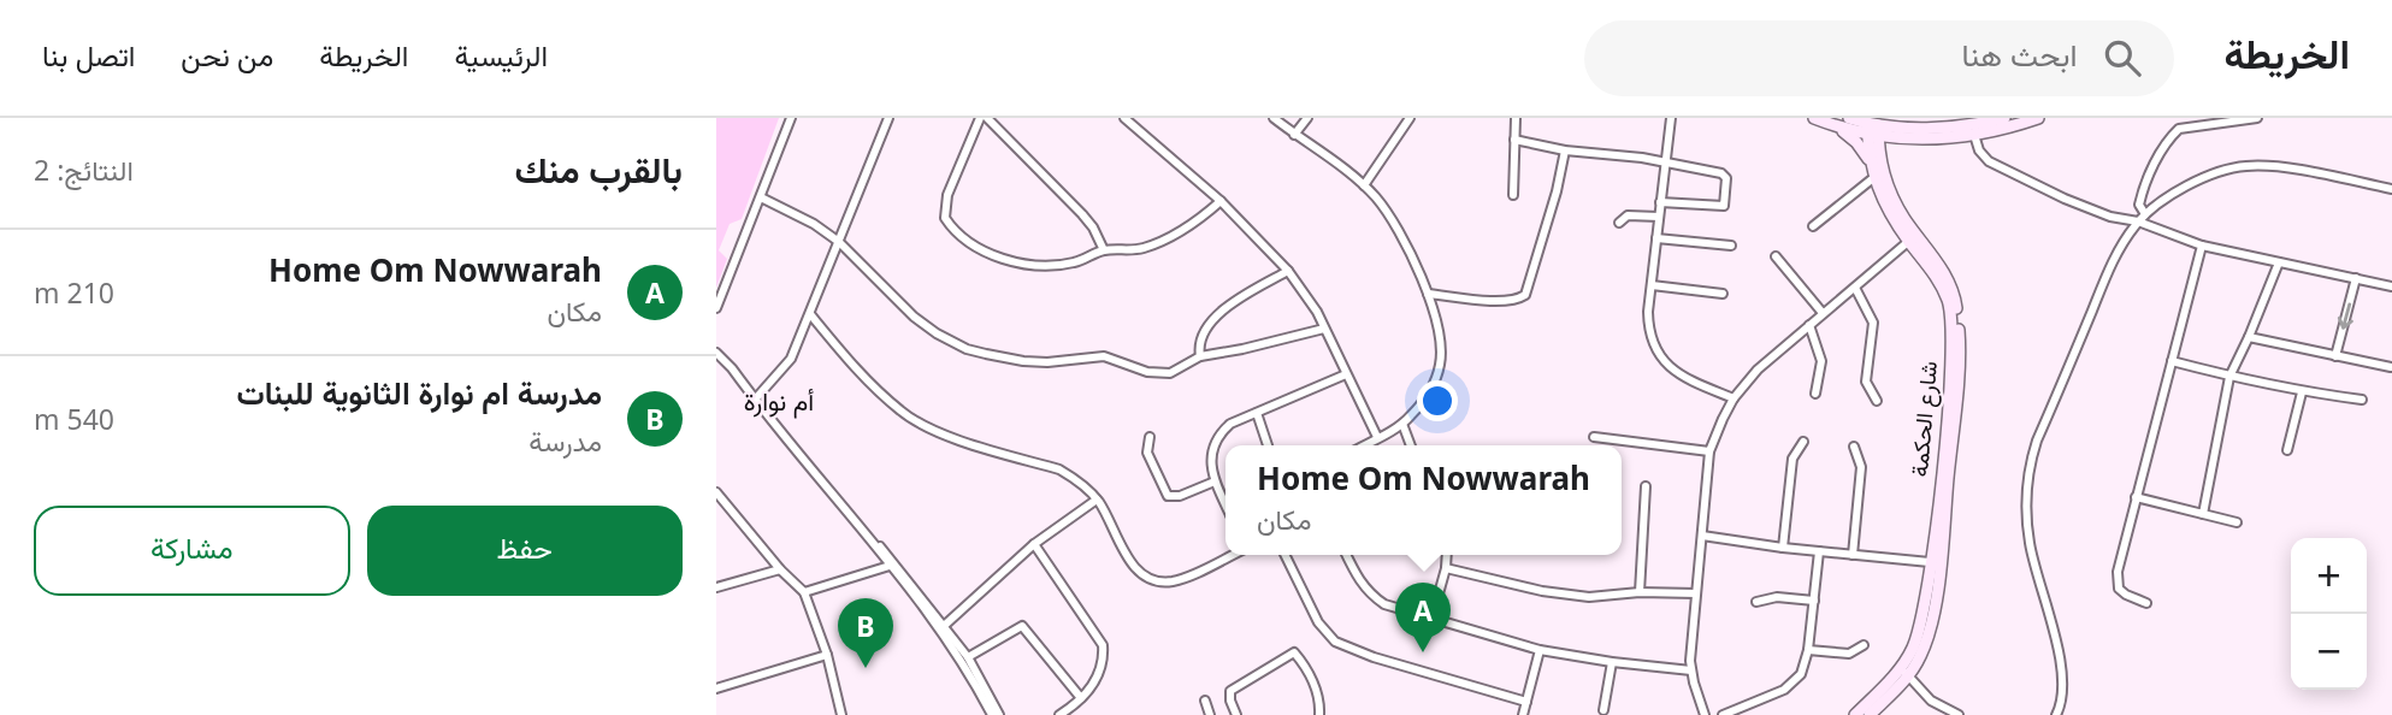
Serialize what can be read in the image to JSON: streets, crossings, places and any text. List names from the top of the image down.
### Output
{
  "streets": {
    "street": ["شارع الحكمة"]
  },
  "districts": ["أم نوارة"],
  "page": {
    "header": "الخريطة",
    "search": "ابحث هنا",
    "nav": [
      "الرئيسية",
      "الخريطة",
      "من نحن",
      "اتصل بنا"
    ],
    "heading": ["بالقرب منك", "النتائج: 2"],
    "list": [
      {
        "mark": "A",
        "name": "Home Om Nowwarah",
        "note": "مكان",
        "value": "210 m"
      },
      {
        "mark": "B",
        "name": "مدرسة ام نوارة الثانوية للبنات",
        "note": "مدرسة",
        "value": "540 m"
      }
    ],
    "popup": ["Home Om Nowwarah", "مكان"],
    "buttons": ["حفظ", "مشاركة"],
    "map_buttons": ["+", "−"],
    "pins": ["A", "B"]
  }
}
